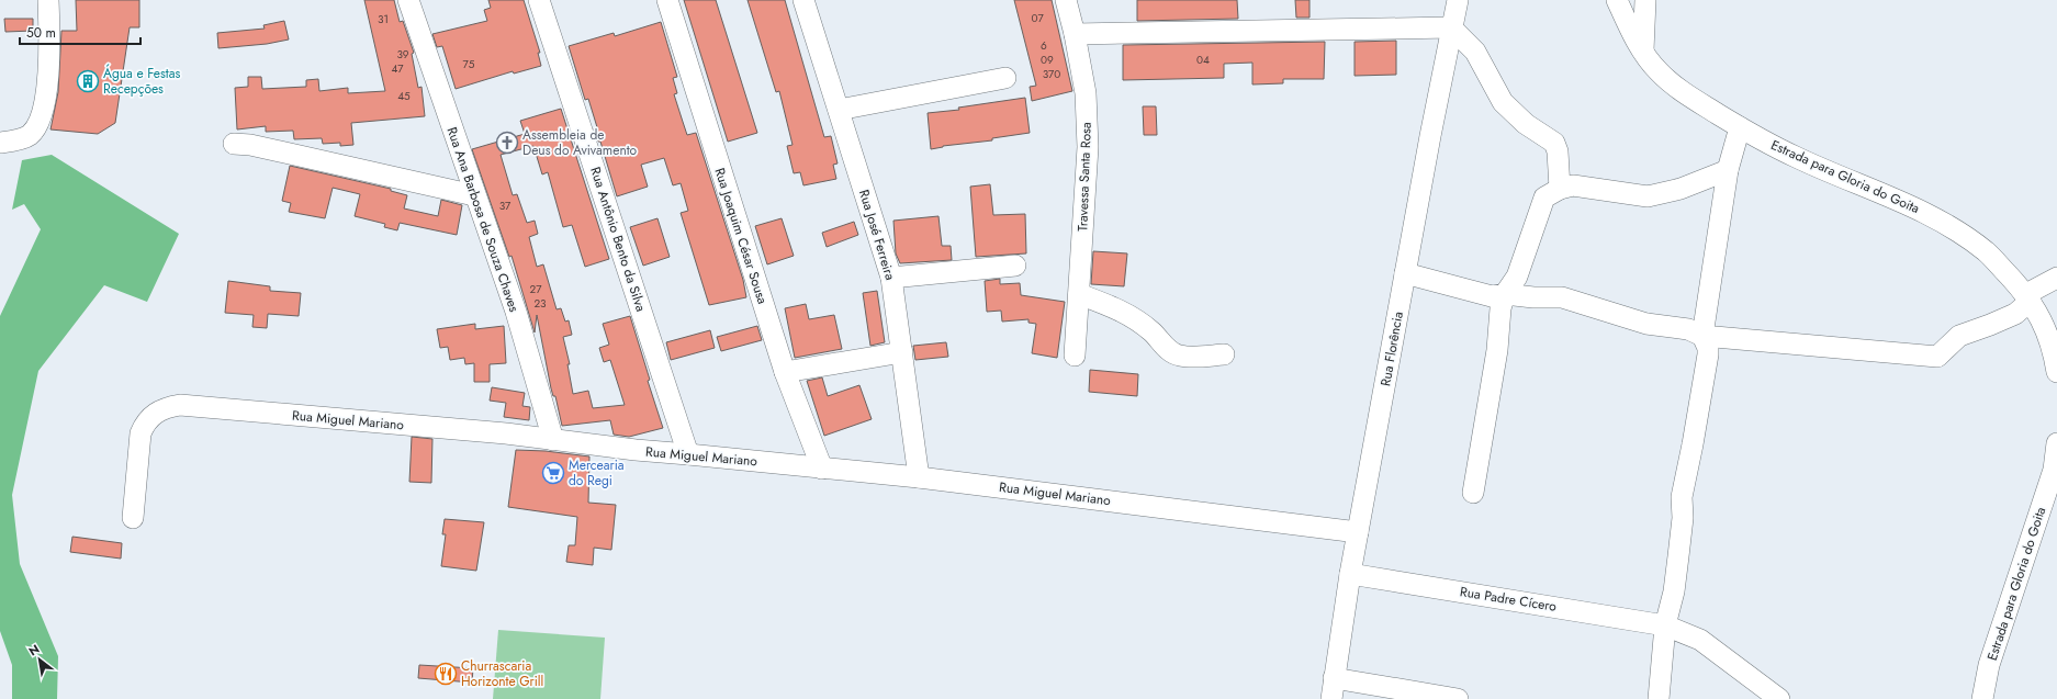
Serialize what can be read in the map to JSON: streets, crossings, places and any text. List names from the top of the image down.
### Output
{
  "streets": {
    "street": [
      "Travessa Santa Rosa",
      "Estrada para Gloria do Goita",
      "Rua Ana Barbosa de Souza Chaves",
      "Rua José Ferreira",
      "Rua Joaquim César Sousa",
      "Rua Antônio Bento da Silva",
      "Rua Florência",
      "Rua Miguel Mariano",
      "Rua Padre Cícero"
    ]
  },
  "crossings": [
    ["Rua Ana Barbosa de Souza Chaves", "Rua Miguel Mariano"],
    ["Rua José Ferreira", "Rua Miguel Mariano"],
    ["Rua Joaquim César Sousa", "Rua Miguel Mariano"],
    ["Rua Antônio Bento da Silva", "Rua Miguel Mariano"],
    ["Rua Florência", "Rua Miguel Mariano"],
    ["Rua Florência", "Rua Padre Cícero"]
  ],
  "places": {
    "building": ["Água e Festas Recepções"],
    "church": ["Assembleia de Deus do Avivamento"],
    "supermarket": ["Mercearia do Regi"],
    "restaurant": ["Churrascaria Horizonte Grill"]
  },
  "house_numbers": [
    "07",
    "31",
    "6",
    "39",
    "09",
    "04",
    "75",
    "47",
    "370",
    "45",
    "37",
    "27",
    "23"
  ],
  "scale_bar": "50 m",
  "north": "top left"
}
